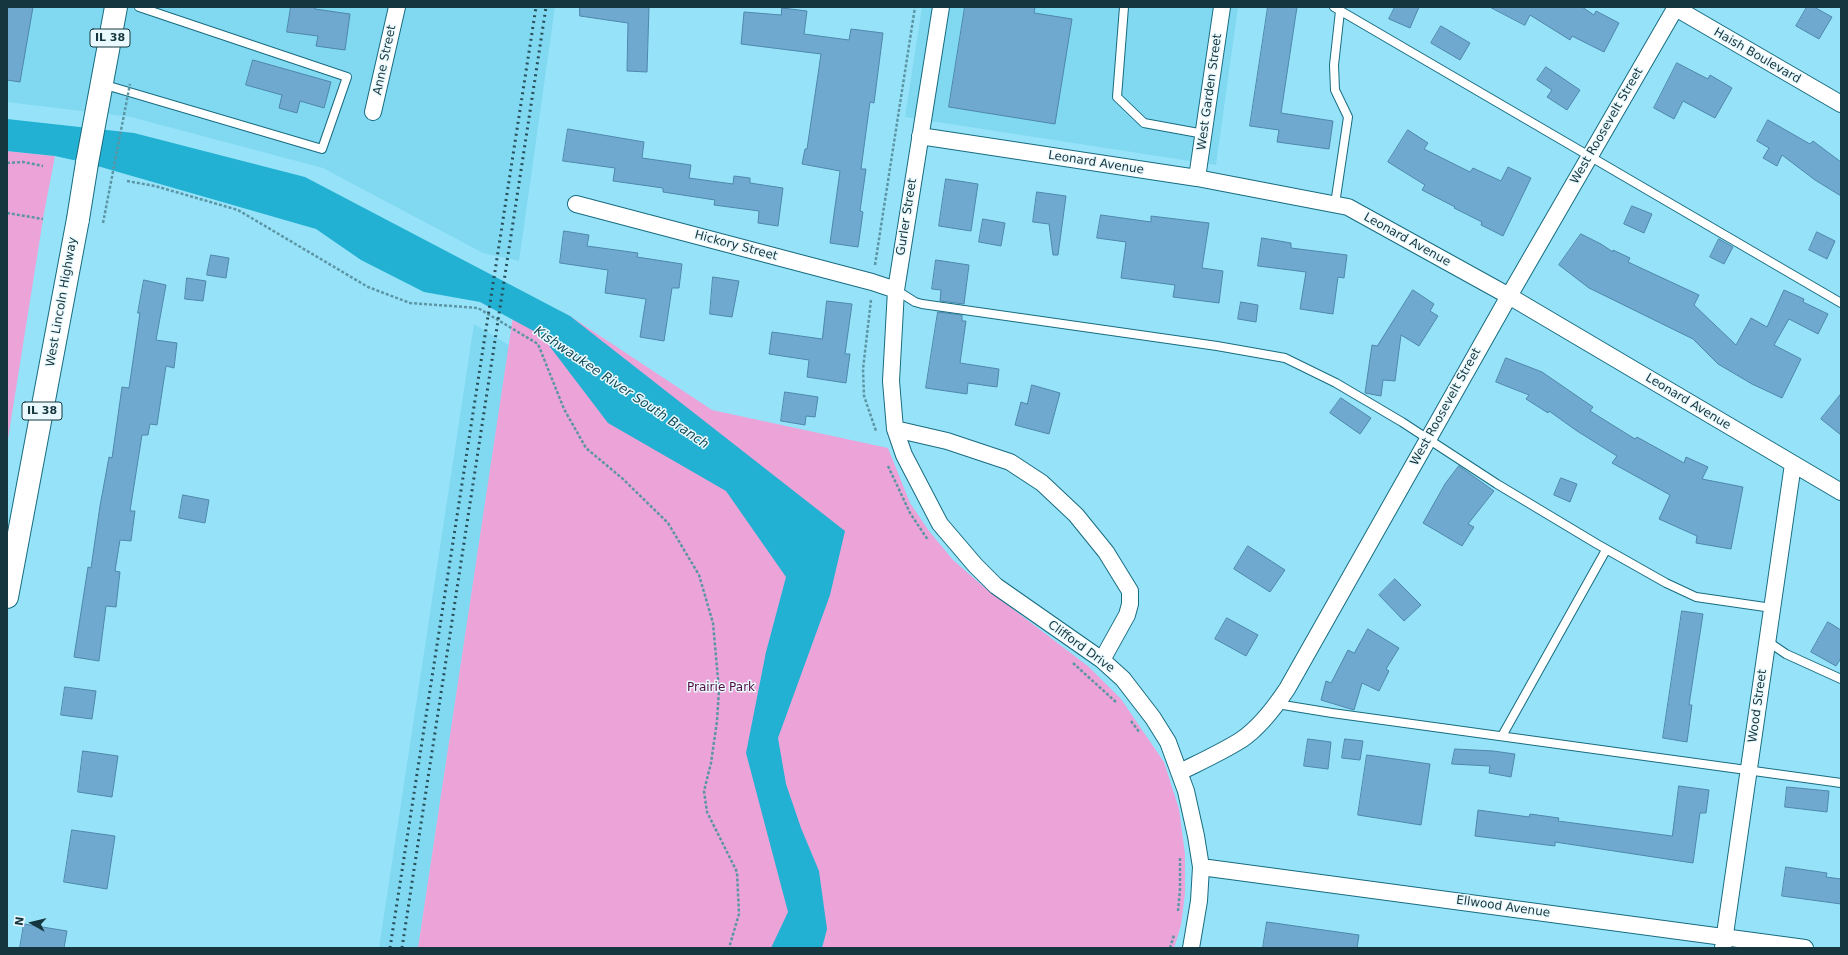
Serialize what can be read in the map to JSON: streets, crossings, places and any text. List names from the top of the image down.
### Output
{
  "streets": {
    "main road": ["IL 38", "West Lincoln Highway"],
    "street": [
      "Haish Boulevard",
      "Anne Street",
      "West Garden Street",
      "West Roosevelt Street",
      "Leonard Avenue",
      "Gurler Street",
      "Hickory Street",
      "Clifford Drive",
      "Wood Street",
      "Ellwood Avenue"
    ]
  },
  "crossings": [
    ["Haish Boulevard", "West Roosevelt Street"],
    ["West Garden Street", "Leonard Avenue"],
    ["West Roosevelt Street", "Leonard Avenue"],
    ["West Roosevelt Street", "Clifford Drive"],
    ["Leonard Avenue", "Gurler Street"],
    ["Leonard Avenue", "Wood Street"],
    ["Gurler Street", "Hickory Street"],
    ["Gurler Street", "Clifford Drive"],
    ["Clifford Drive", "Ellwood Avenue"],
    ["Wood Street", "Ellwood Avenue"]
  ],
  "water": ["Kishwaukee River South Branch"],
  "parks": ["Prairie Park"],
  "north": "left"
}
